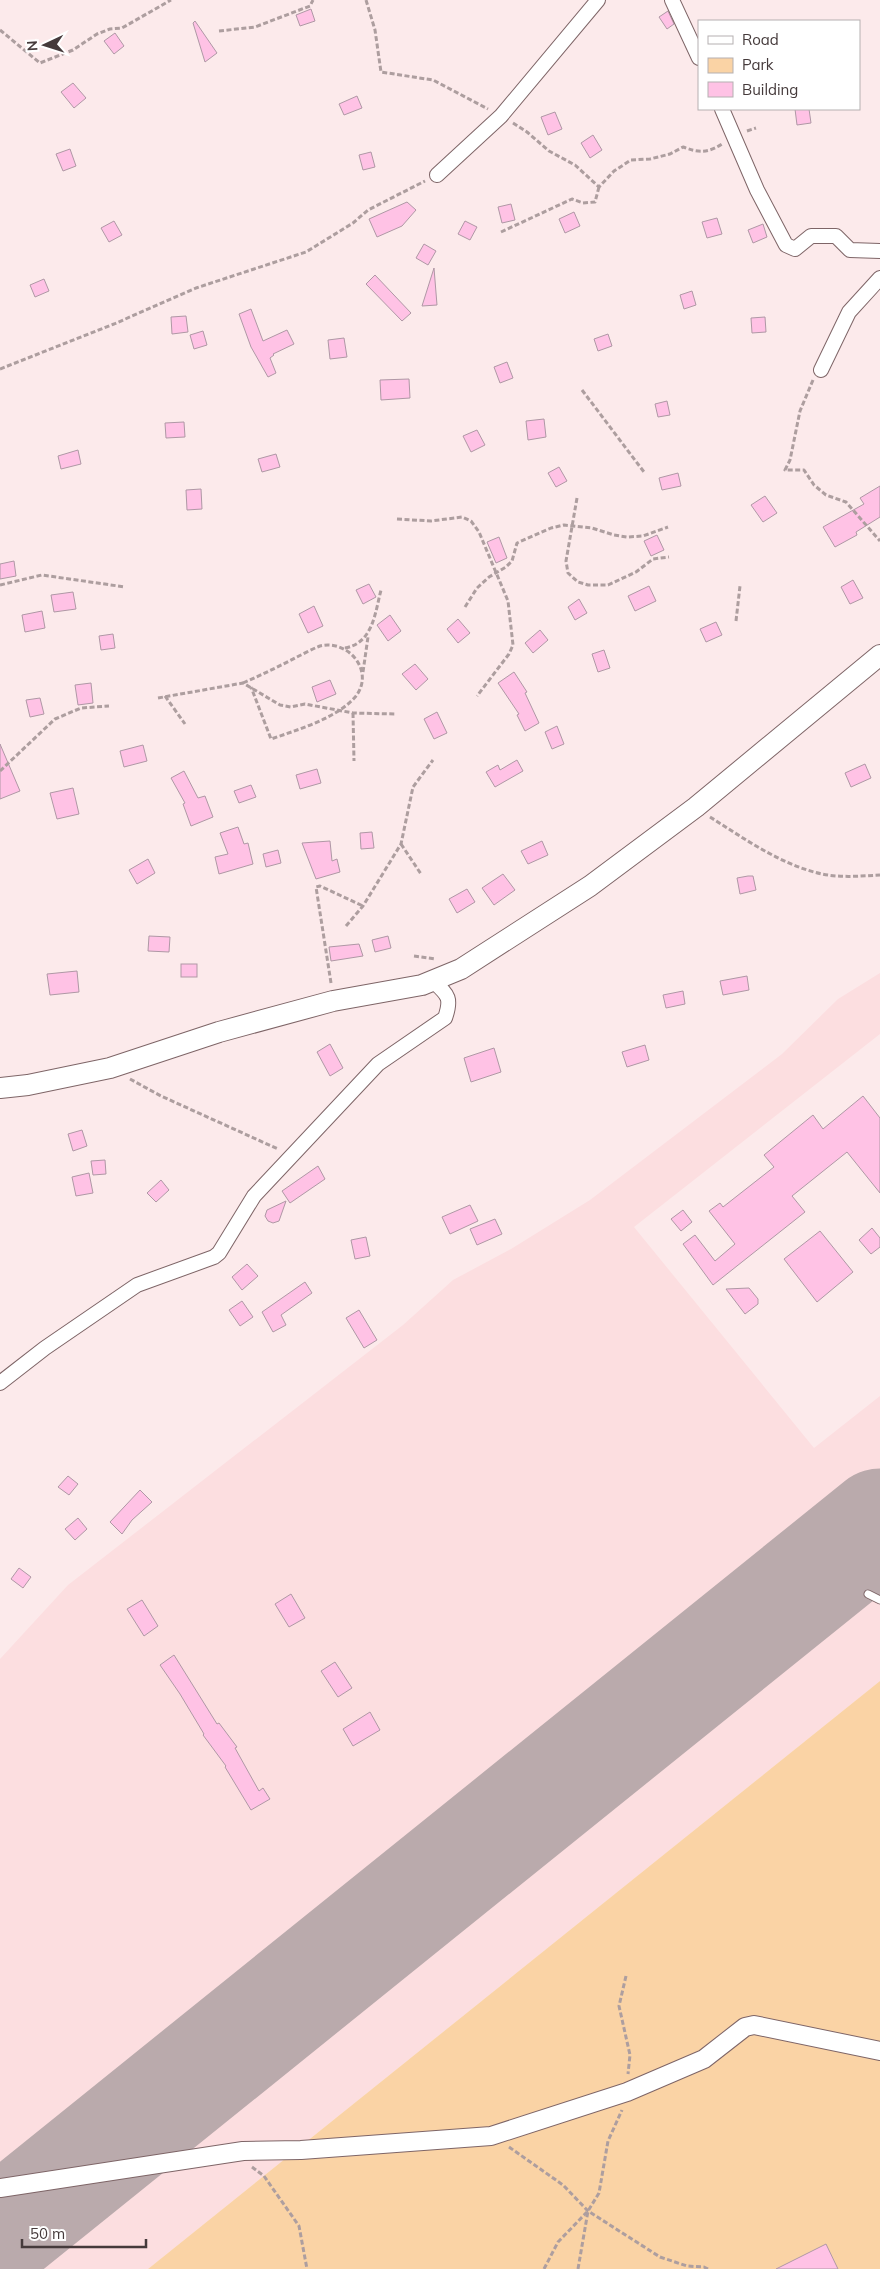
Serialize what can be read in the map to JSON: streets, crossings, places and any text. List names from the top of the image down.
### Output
{
  "legend": ["Road", "Park", "Building"],
  "scale_bar": "50 m",
  "north": "left"
}
